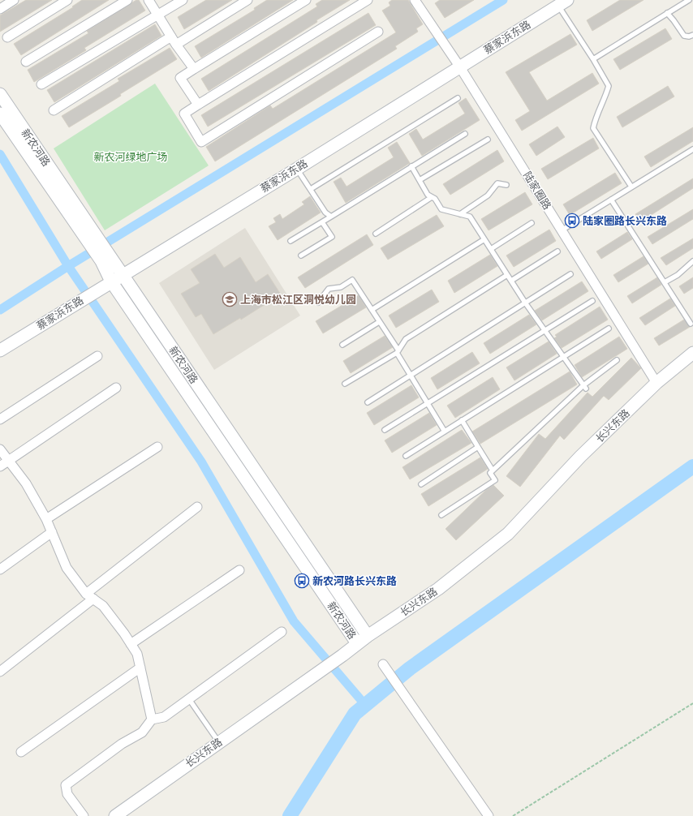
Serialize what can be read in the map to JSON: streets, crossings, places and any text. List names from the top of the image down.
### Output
{
  "streets": {
    "street": [
      "蔡家浜东路",
      "新农河路",
      "陆家圈路",
      "长兴东路"
    ]
  },
  "crossings": [
    ["蔡家浜东路", "新农河路"],
    ["蔡家浜东路", "陆家圈路"],
    ["新农河路", "长兴东路"],
    ["陆家圈路", "长兴东路"]
  ],
  "parks": ["新农河绿地广场"],
  "places": {
    "bus stop": ["陆家圈路长兴东路", "新农河路长兴东路"],
    "school or university": ["上海市松江区洞悦幼儿园"]
  }
}
